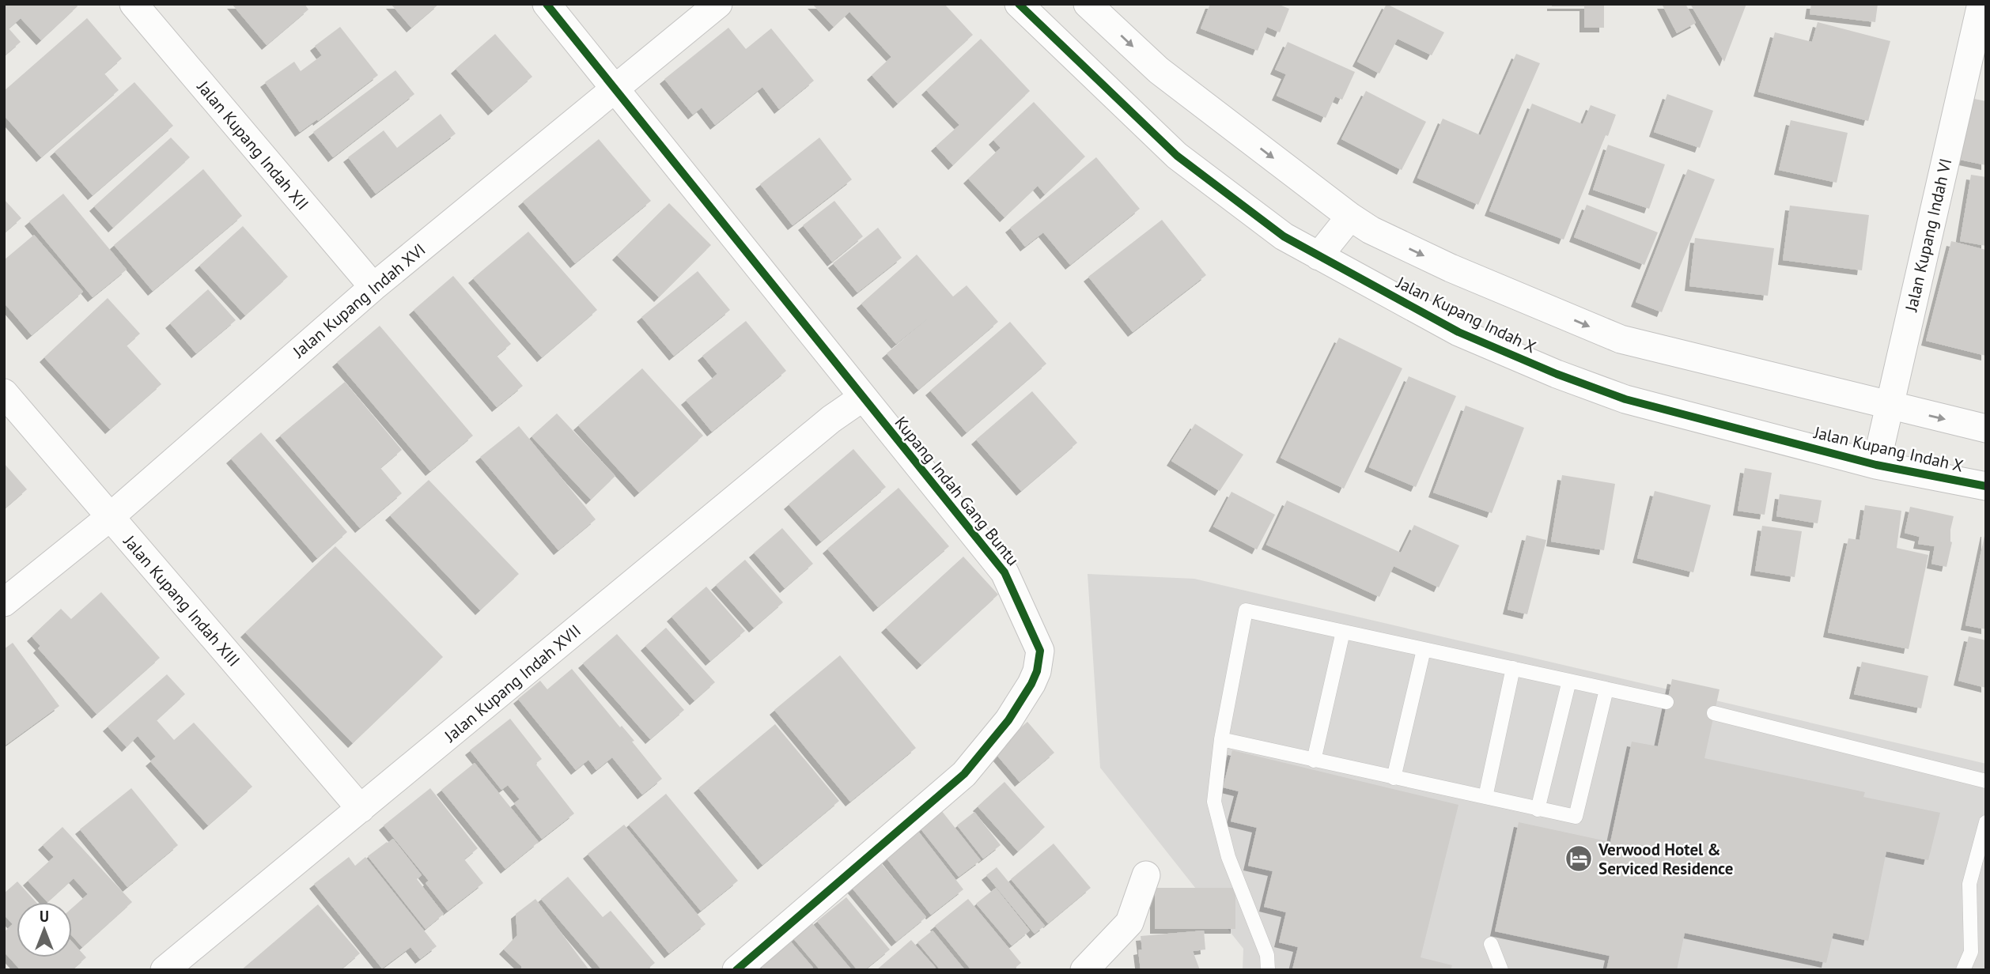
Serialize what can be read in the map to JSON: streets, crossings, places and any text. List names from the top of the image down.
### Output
{
  "streets": {
    "street": [
      "Jalan Kupang Indah XII",
      "Jalan Kupang Indah VI",
      "Jalan Kupang Indah XVI",
      "Jalan Kupang Indah X",
      "Kupang Indah Gang Buntu",
      "Jalan Kupang Indah XIII",
      "Jalan Kupang Indah XVII"
    ]
  },
  "crossings": [
    ["Jalan Kupang Indah XII", "Jalan Kupang Indah XVI"],
    ["Jalan Kupang Indah VI", "Jalan Kupang Indah X"],
    ["Jalan Kupang Indah XVI", "Kupang Indah Gang Buntu"],
    ["Jalan Kupang Indah XVI", "Jalan Kupang Indah XIII"],
    ["Kupang Indah Gang Buntu", "Jalan Kupang Indah XVII"],
    ["Jalan Kupang Indah XIII", "Jalan Kupang Indah XVII"]
  ],
  "places": {
    "hotel": ["Verwood Hotel & Serviced Residence"]
  },
  "north": "top"
}
